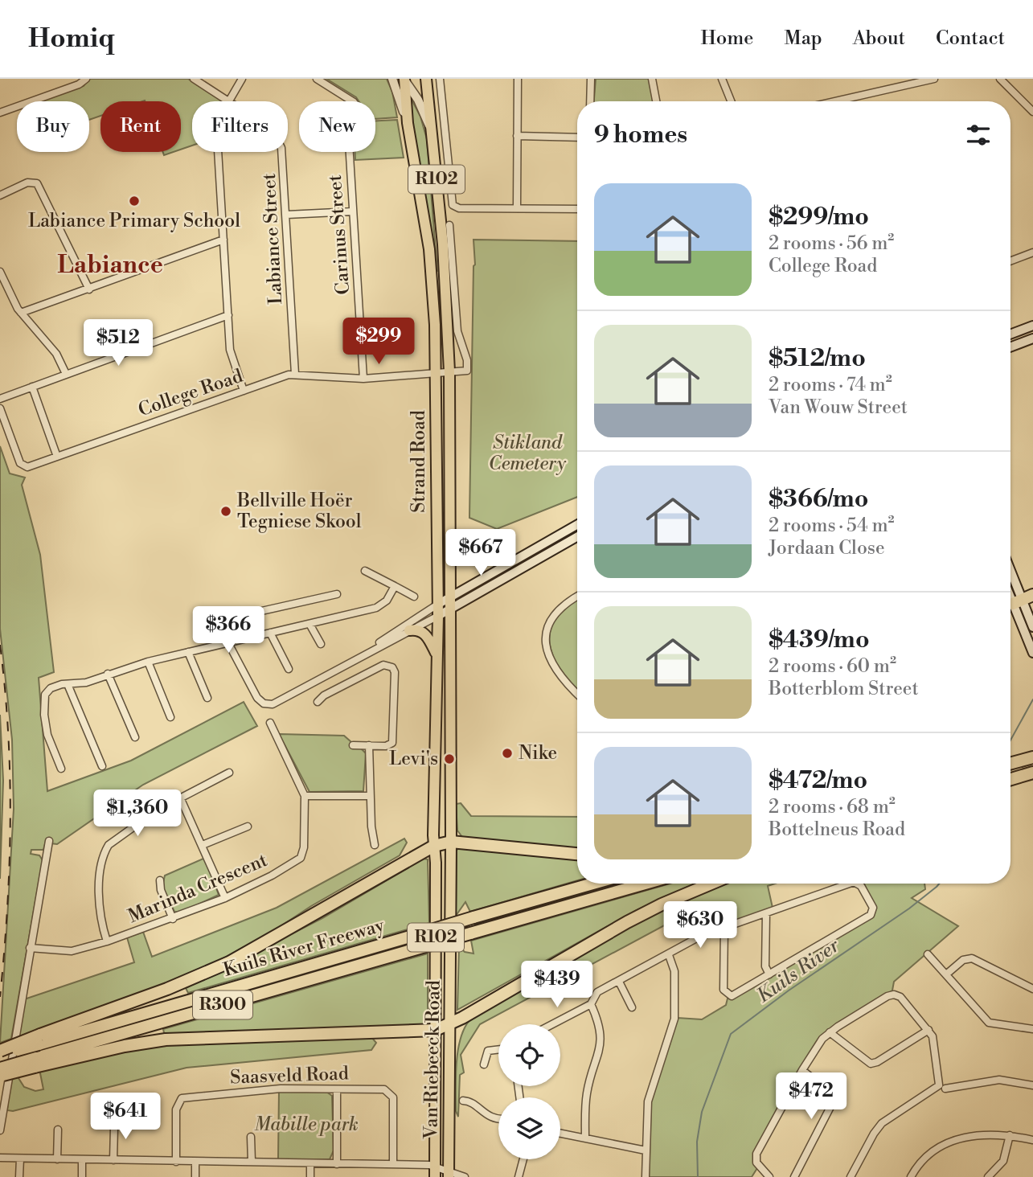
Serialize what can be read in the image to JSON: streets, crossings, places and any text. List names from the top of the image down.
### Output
{
  "streets": {
    "highway": ["Kuils River Freeway", "R300"],
    "main road": ["R102", "Strand Road", "Van Riebeeck Road"],
    "street": [
      "Carinus Street",
      "Labiance Street",
      "College Road",
      "Marinda Crescent",
      "Saasveld Road"
    ]
  },
  "crossings": [
    ["Carinus Street", "College Road"],
    ["Labiance Street", "College Road"],
    ["College Road", "Strand Road"],
    ["Strand Road", "Van Riebeeck Road"]
  ],
  "districts": ["Labiance"],
  "water": ["Kuils River"],
  "parks": ["Stikland Cemetery", "Mabille park"],
  "places": [
    "Labiance Primary School",
    "Bellville Hoër Tegniese Skool",
    "Nike",
    "Levi's"
  ],
  "page": {
    "header": "Homiq",
    "nav": [
      "Home",
      "Map",
      "About",
      "Contact"
    ],
    "chip": [
      "Buy",
      "Rent",
      "Filters",
      "New"
    ],
    "heading": "9 homes",
    "list": [
      {
        "name": "$299/mo",
        "note": "2 rooms · 56 m² · College Road"
      },
      {
        "name": "$512/mo",
        "note": "2 rooms · 74 m² · Van Wouw Street"
      },
      {
        "name": "$366/mo",
        "note": "2 rooms · 54 m² · Jordaan Close"
      },
      {
        "name": "$439/mo",
        "note": "2 rooms · 60 m² · Botterblom Street"
      },
      {
        "name": "$472/mo",
        "note": "2 rooms · 68 m² · Bottelneus Road"
      }
    ],
    "price": [
      "$299",
      "$512",
      "$667",
      "$366",
      "$1,360",
      "$630",
      "$439",
      "$472",
      "$641"
    ]
  }
}
